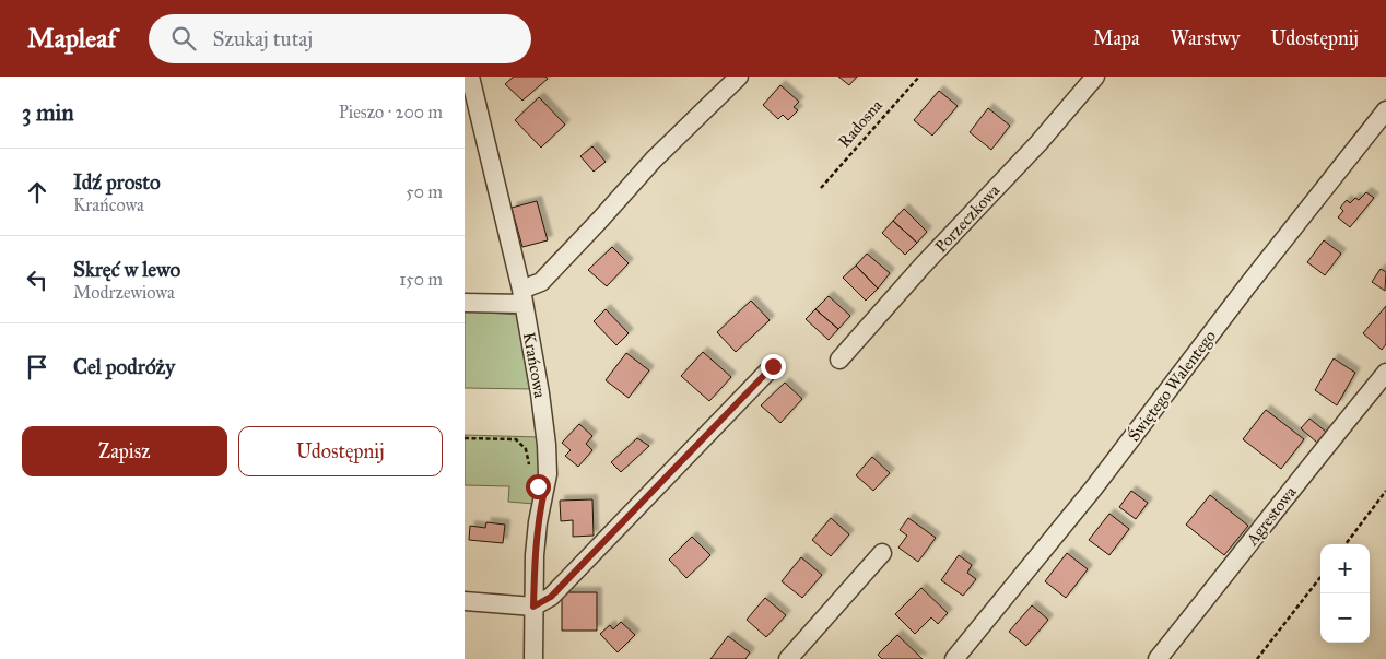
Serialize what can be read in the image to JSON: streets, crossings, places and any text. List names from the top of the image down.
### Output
{
  "streets": {
    "street": [
      "Porzeczkowa",
      "Krańcowa",
      "Świętego Walentego",
      "Agrestowa"
    ],
    "path": ["Radosna"]
  },
  "page": {
    "header": "Mapleaf",
    "search": "Szukaj tutaj",
    "nav": ["Mapa", "Warstwy", "Udostępnij"],
    "heading": ["3 min", "Pieszo · 200 m"],
    "list": [
      ["Idź prosto", "Krańcowa", "50 m"],
      ["Skręć w lewo", "Modrzewiowa", "150 m"],
      "Cel podróży"
    ],
    "buttons": ["Zapisz", "Udostępnij"],
    "map_buttons": ["+", "−"]
  }
}
